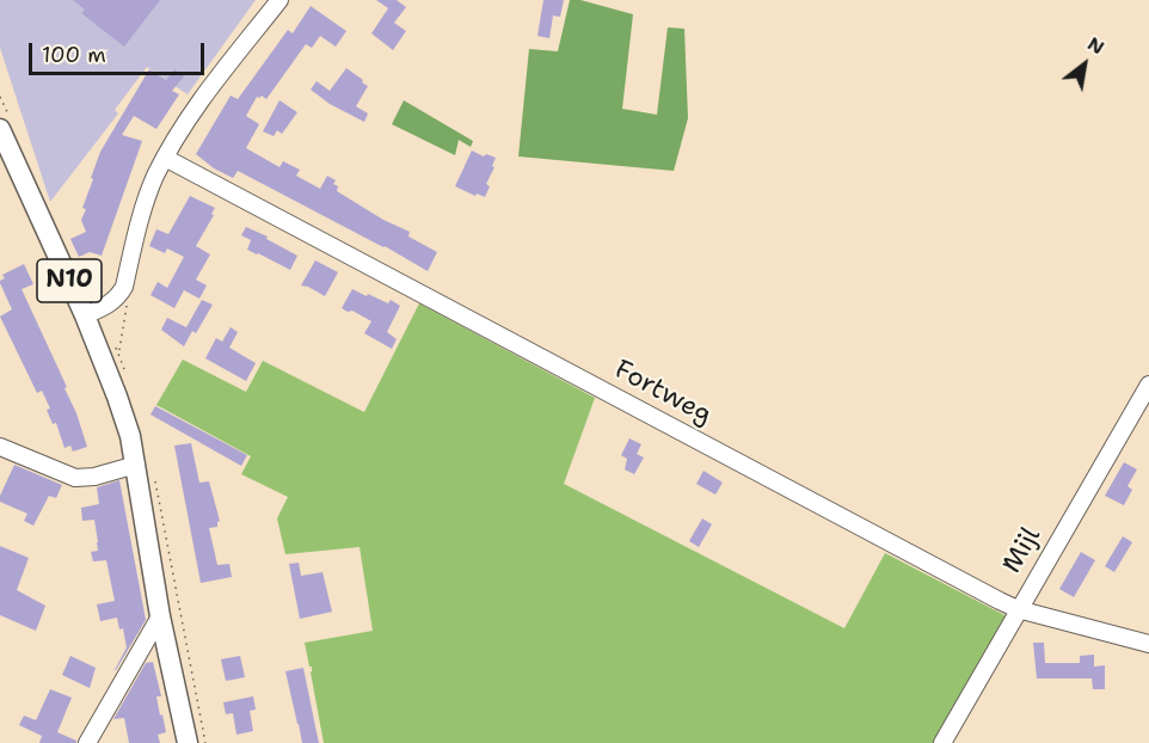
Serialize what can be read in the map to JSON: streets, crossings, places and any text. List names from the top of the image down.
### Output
{
  "streets": {
    "main road": ["N10"],
    "street": ["Fortweg", "Mijl"]
  },
  "crossings": [
    ["Fortweg", "Mijl"]
  ],
  "scale_bar": "100 m",
  "north": "top right"
}
